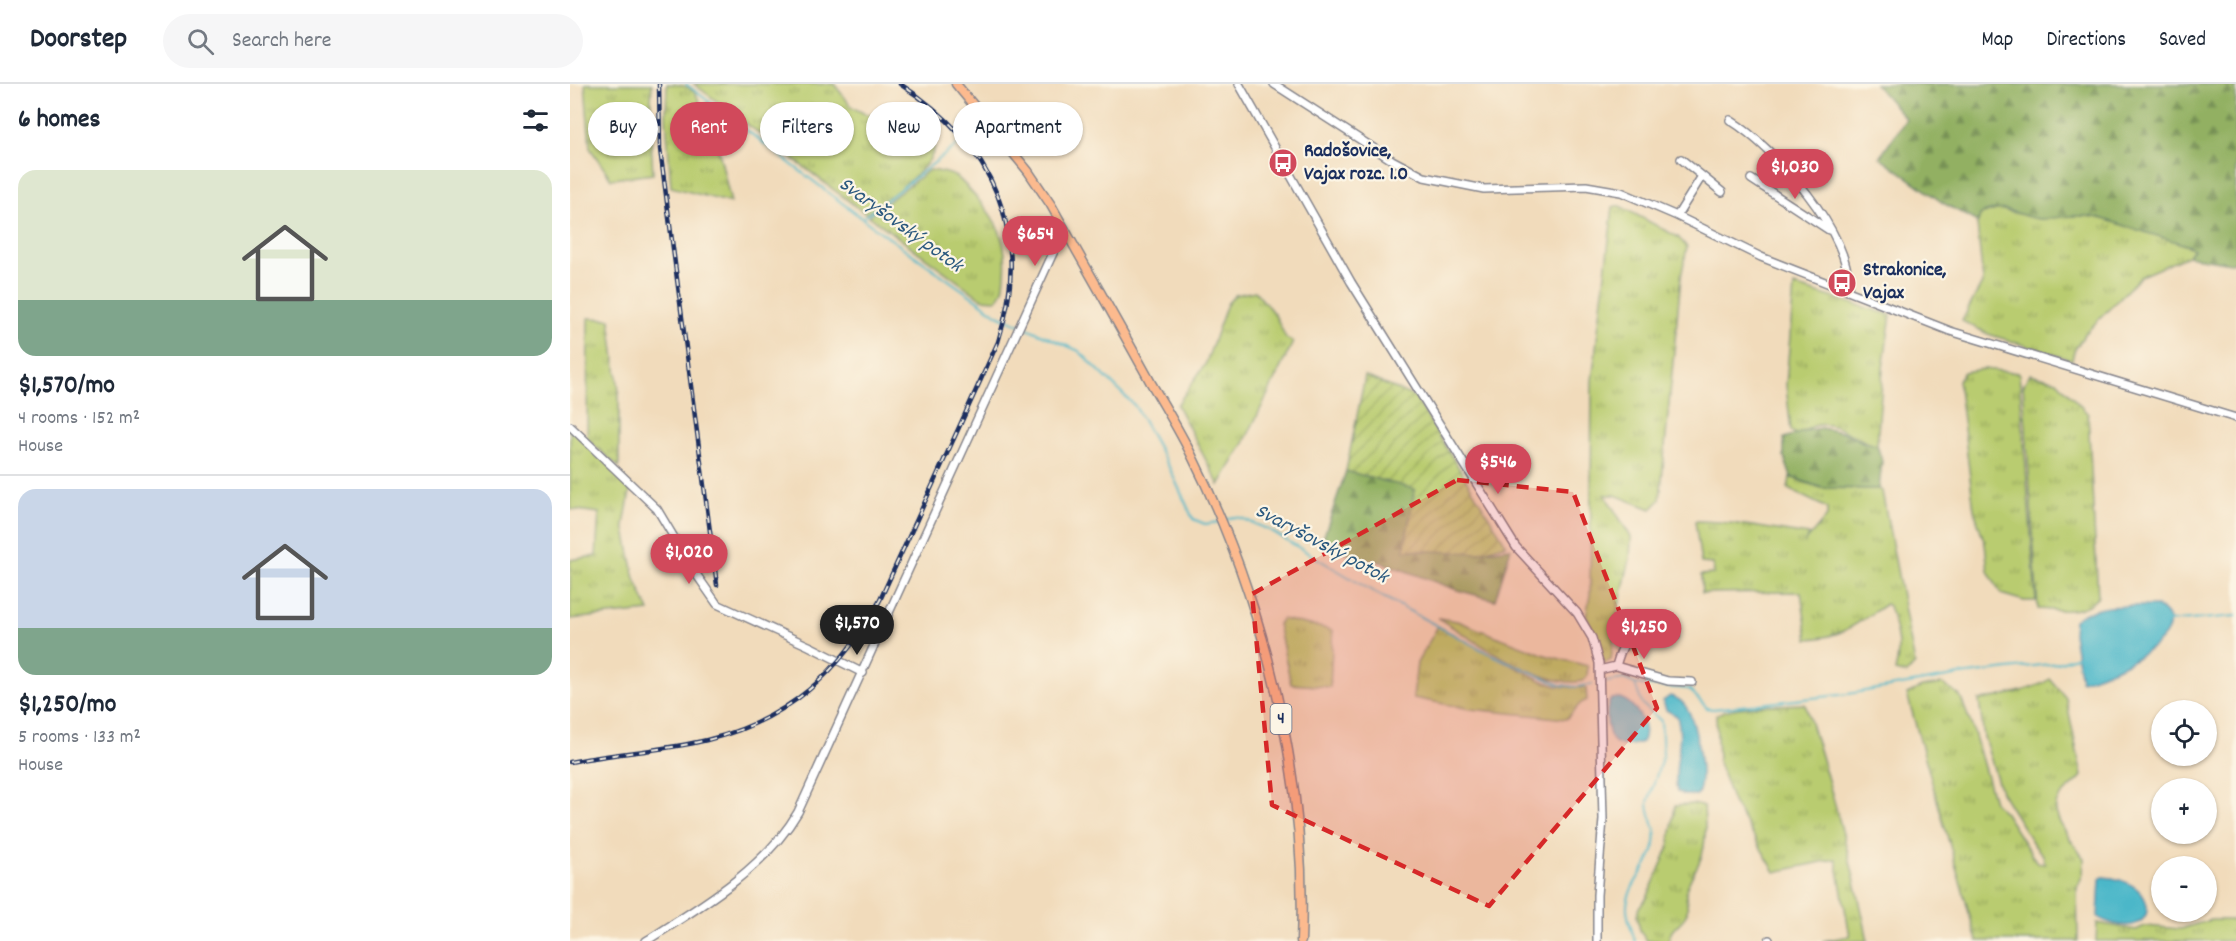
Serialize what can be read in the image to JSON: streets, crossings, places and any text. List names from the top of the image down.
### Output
{
  "streets": {
    "main road": ["4"]
  },
  "water": ["Svaryšovský potok"],
  "places": {
    "bus stop": ["Radošovice, Vajax rozc. 1.0", "Strakonice, Vajax"]
  },
  "page": {
    "header": "Doorstep",
    "search": "Search here",
    "nav": ["Map", "Directions", "Saved"],
    "heading": "6 homes",
    "chip": [
      "Buy",
      "Rent",
      "Filters",
      "New",
      "Apartment"
    ],
    "price": [
      "$1,030",
      "$654",
      "$546",
      "$1,020",
      "$1,570",
      "$1,250"
    ],
    "list": [
      {
        "name": "$1,570/mo",
        "note": "4 rooms · 152 m² · House"
      },
      {
        "name": "$1,250/mo",
        "note": "5 rooms · 133 m² · House"
      }
    ],
    "map_buttons": ["+", "−"]
  }
}
